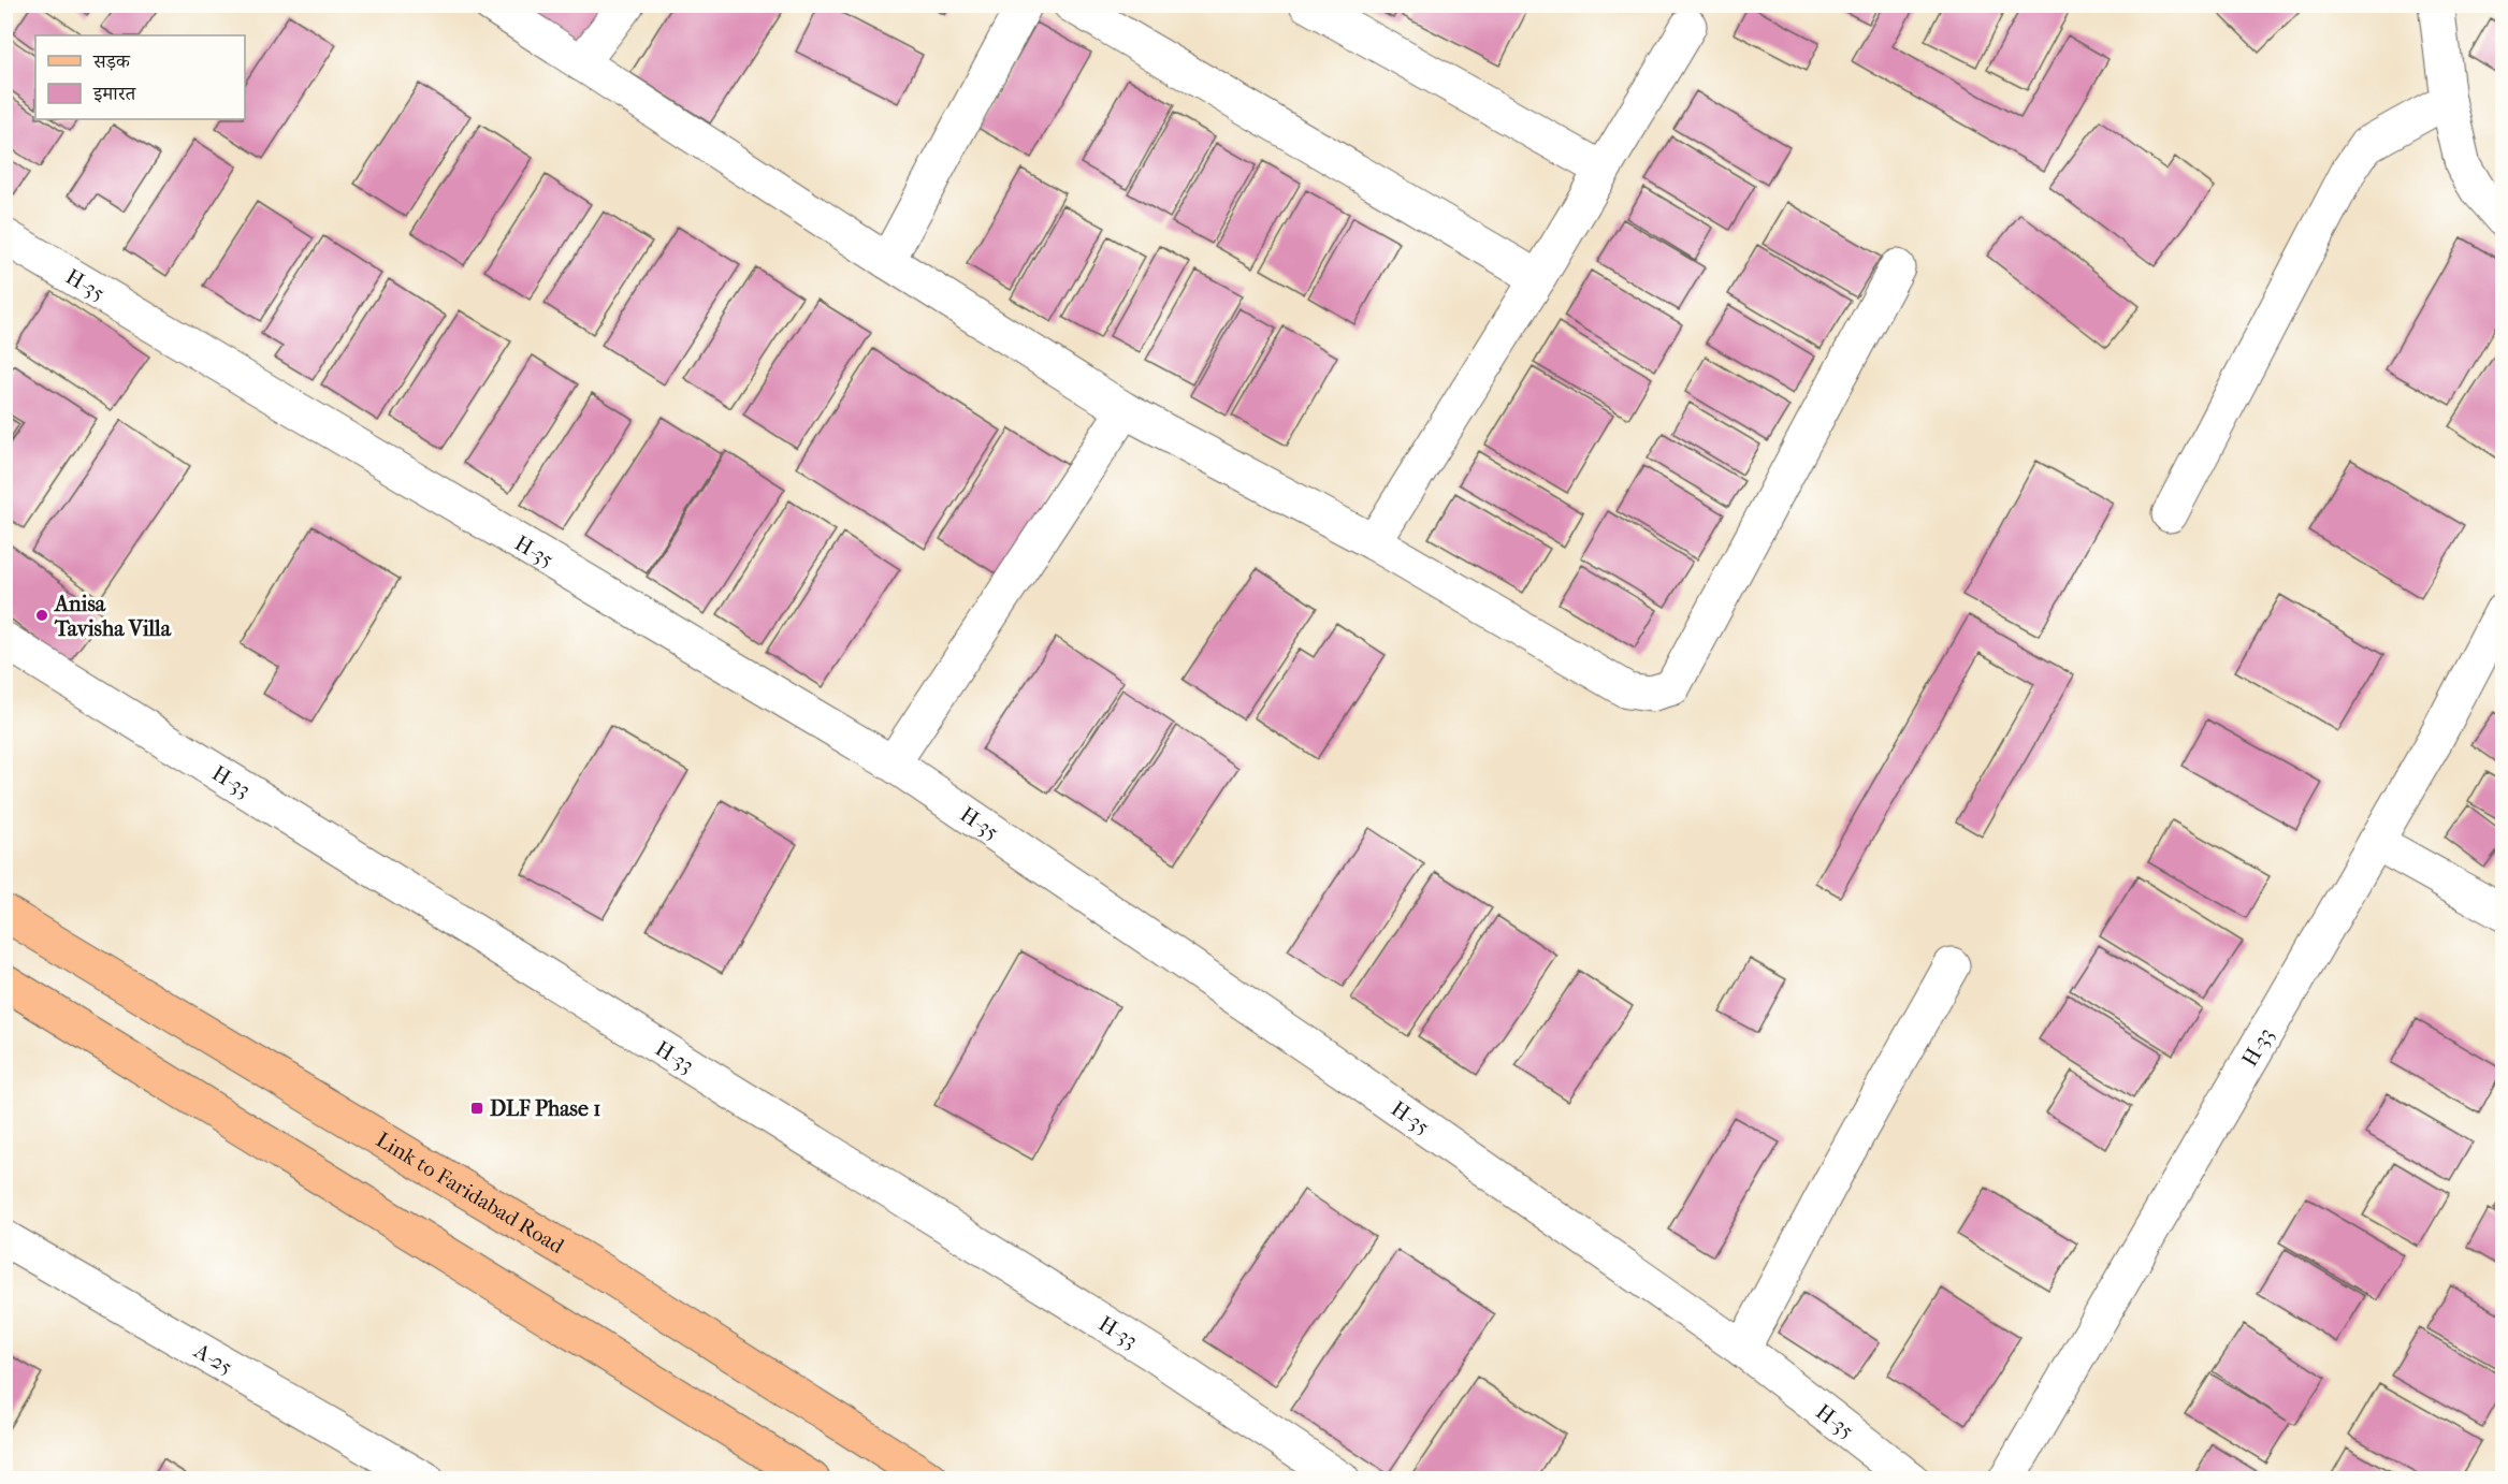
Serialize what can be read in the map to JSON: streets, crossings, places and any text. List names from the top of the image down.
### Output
{
  "streets": {
    "main road": ["Link to Faridabad Road"],
    "street": ["H-35", "H-33", "A-25"]
  },
  "places": {
    "other": ["Anisa Tavisha Villa"],
    "transit": ["DLF Phase 1"]
  },
  "legend": ["सड़क", "इमारत"]
}
